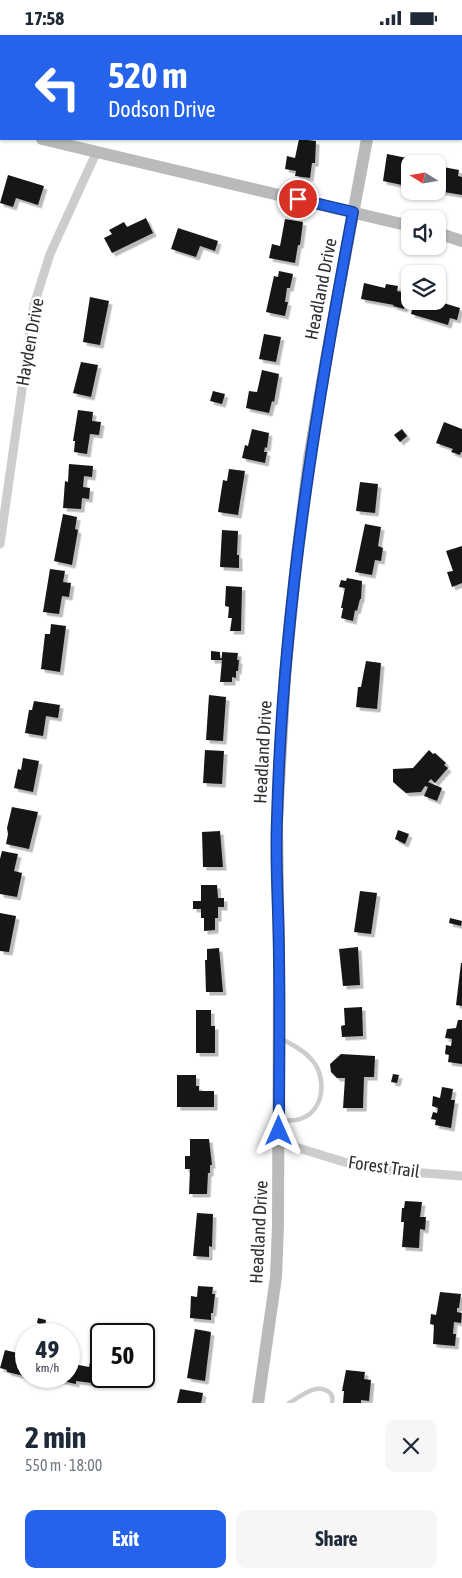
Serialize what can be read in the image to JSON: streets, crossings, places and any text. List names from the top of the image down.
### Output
{
  "streets": {
    "main road": ["Headland Drive"],
    "street": ["Hayden Drive", "Forest Trail"]
  },
  "crossings": [
    ["Headland Drive", "Forest Trail"]
  ],
  "north": "left",
  "page": {
    "status": "17:58",
    "turn": ["520 m", "Dodson Drive"],
    "speed": "49 km/h",
    "limit": "50",
    "heading": ["2 min", "550 m · 18:00"],
    "buttons": ["Exit", "Share"]
  }
}
